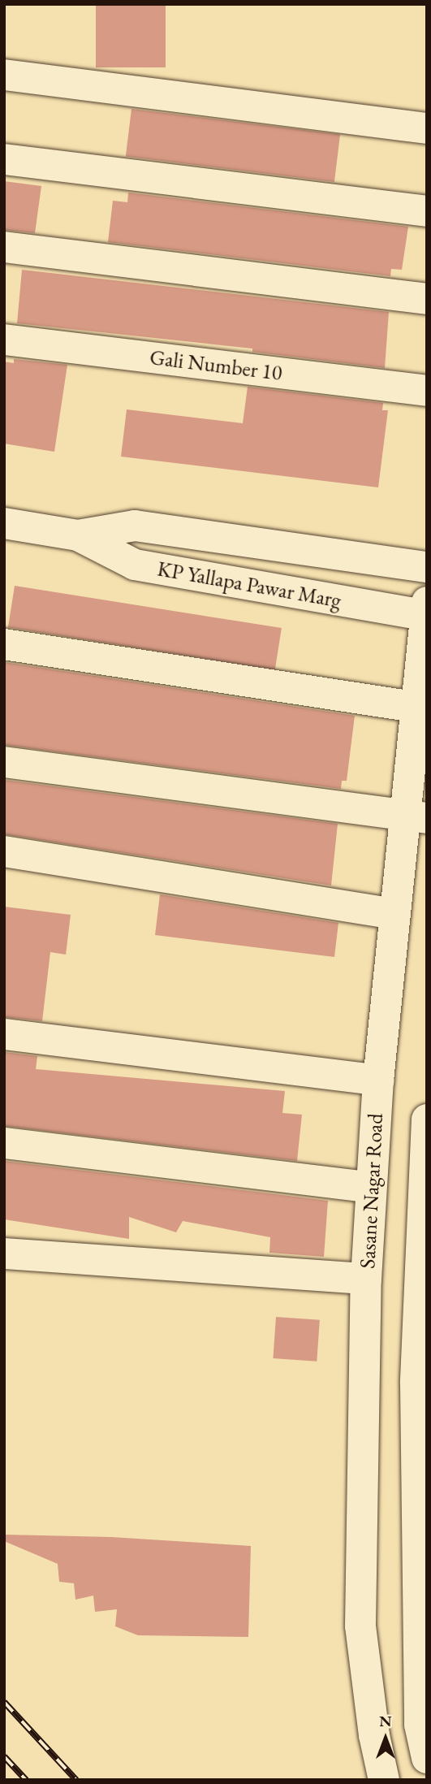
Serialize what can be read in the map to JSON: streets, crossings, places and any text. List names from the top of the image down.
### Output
{
  "streets": {
    "street": ["Gali Number 10", "KP Yallapa Pawar Marg", "Sasane Nagar Road"]
  },
  "crossings": [
    ["KP Yallapa Pawar Marg", "Sasane Nagar Road"]
  ],
  "north": "top"
}
